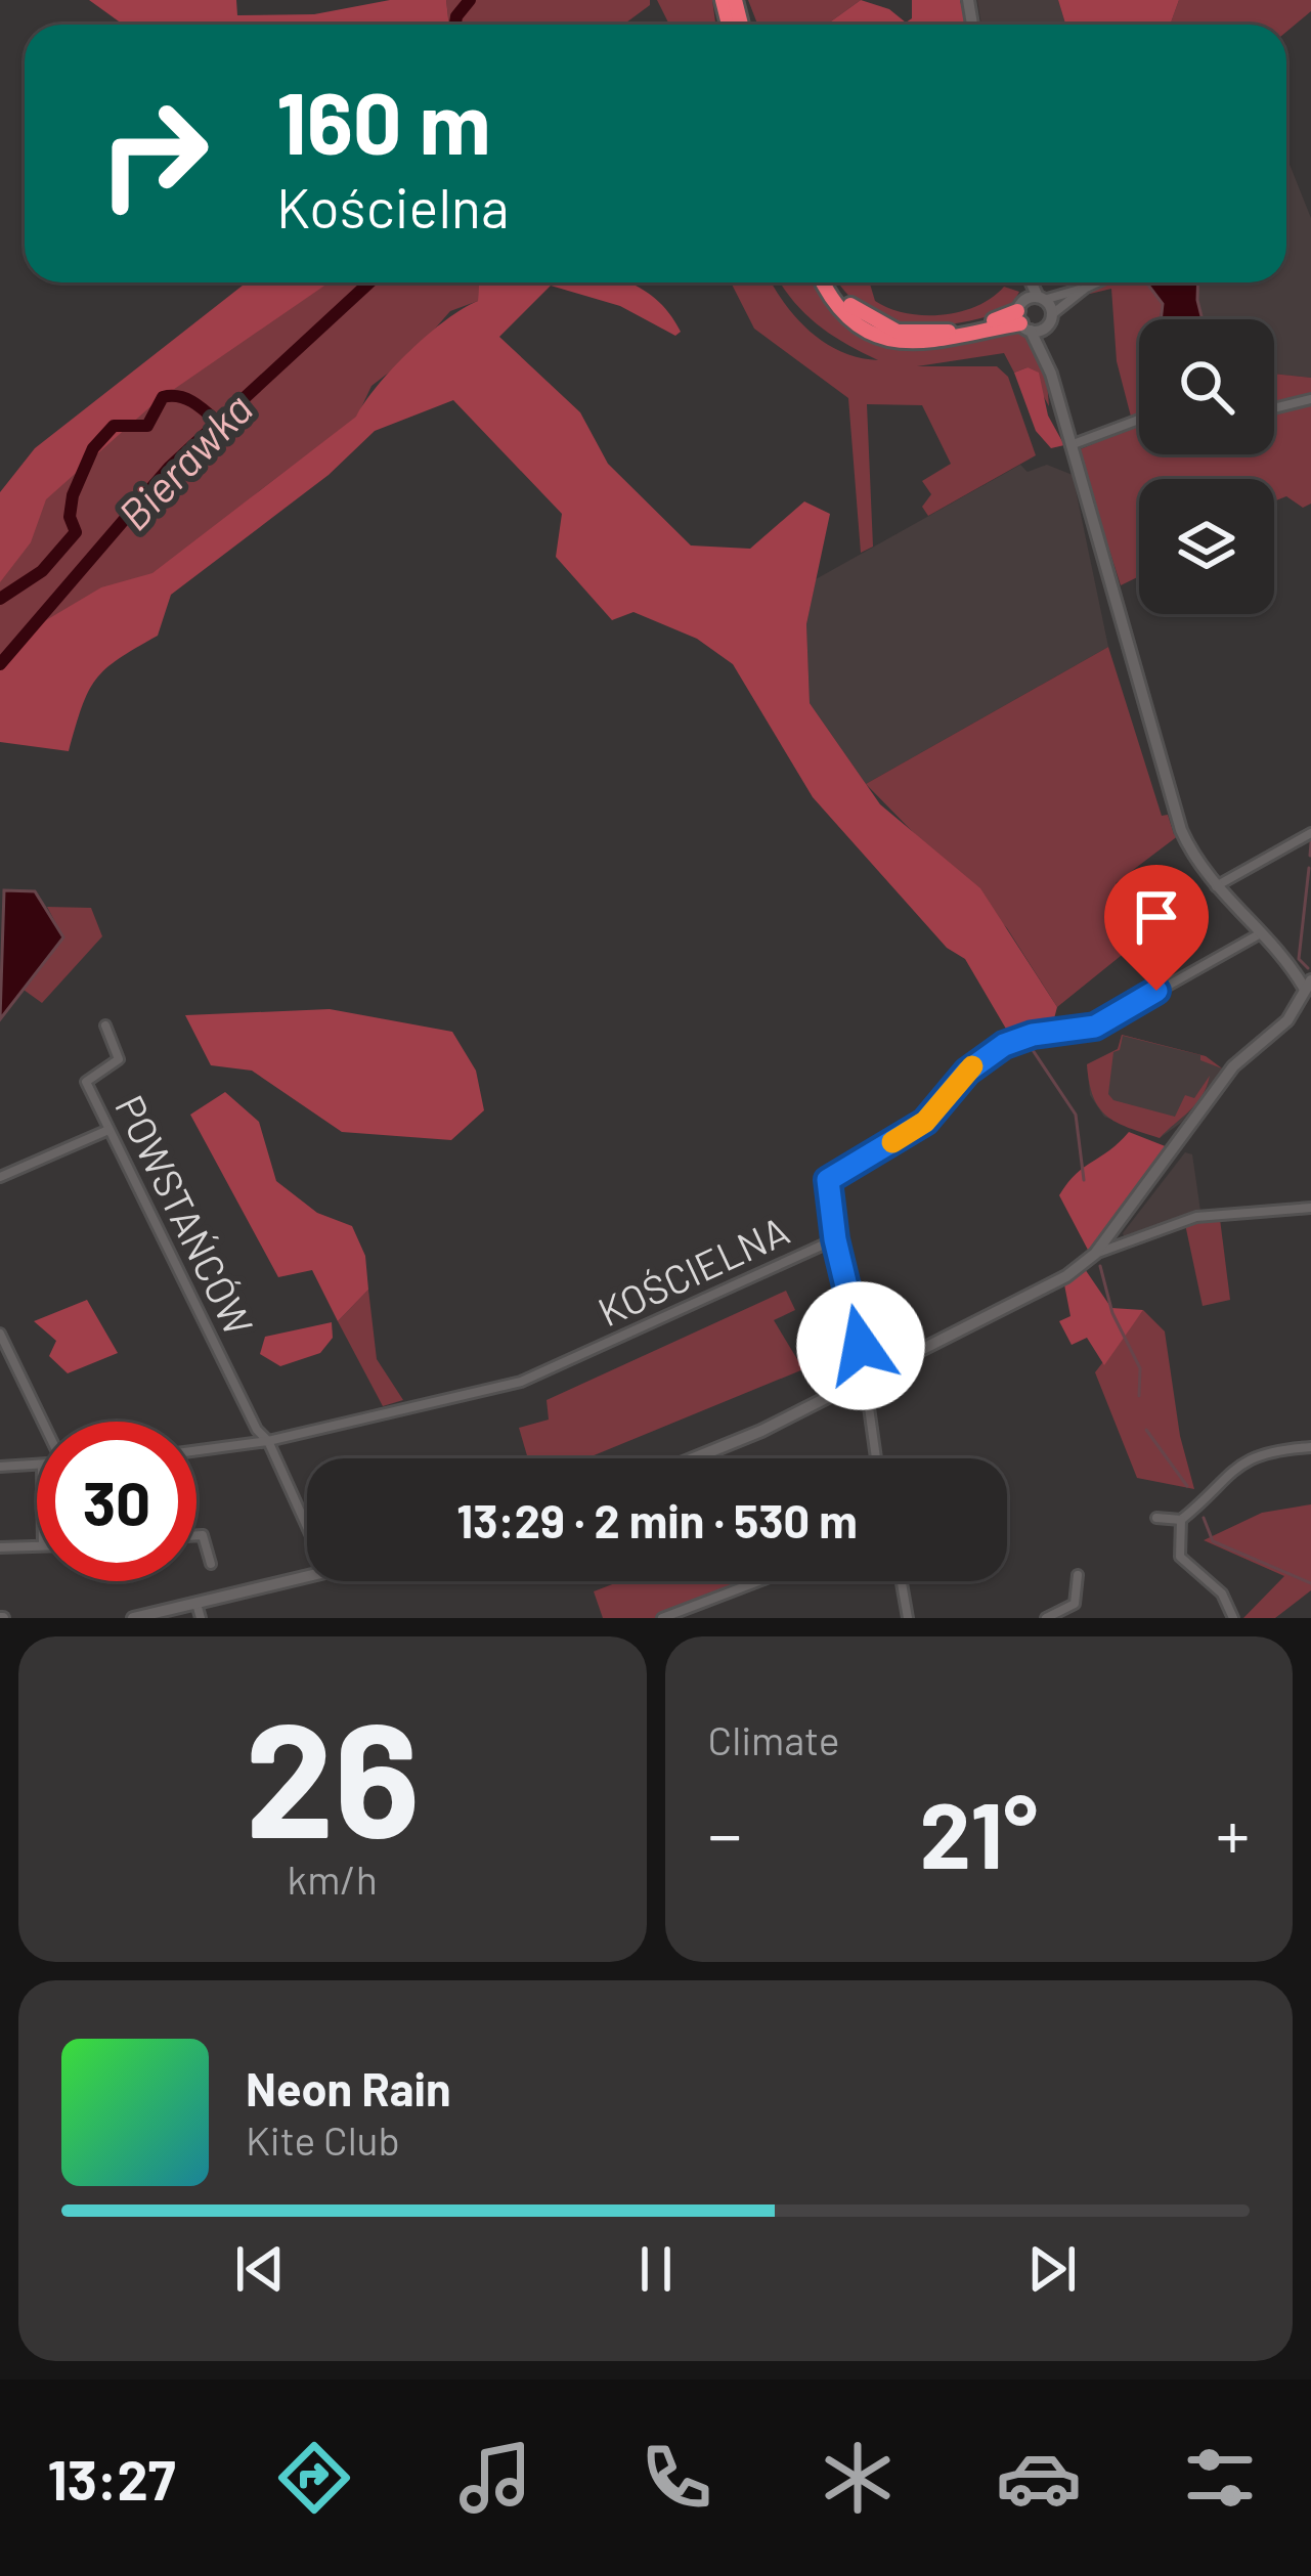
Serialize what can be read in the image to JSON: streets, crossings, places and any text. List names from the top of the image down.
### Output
{
  "streets": {
    "street": ["POWSTAŃCÓW", "KOŚCIELNA"]
  },
  "crossings": [
    ["POWSTAŃCÓW", "KOŚCIELNA"]
  ],
  "water": ["Bierawka"],
  "page": {
    "turn": ["160 m", "Kościelna"],
    "limit": "30",
    "trip": "13:29 · 2 min · 530 m",
    "tile": [
      ["26", "km/h"],
      "Climate"
    ],
    "heat": ["−", "21°", "+"],
    "song": ["Neon Rain", "Kite Club"],
    "tabs": "13:27"
  }
}
